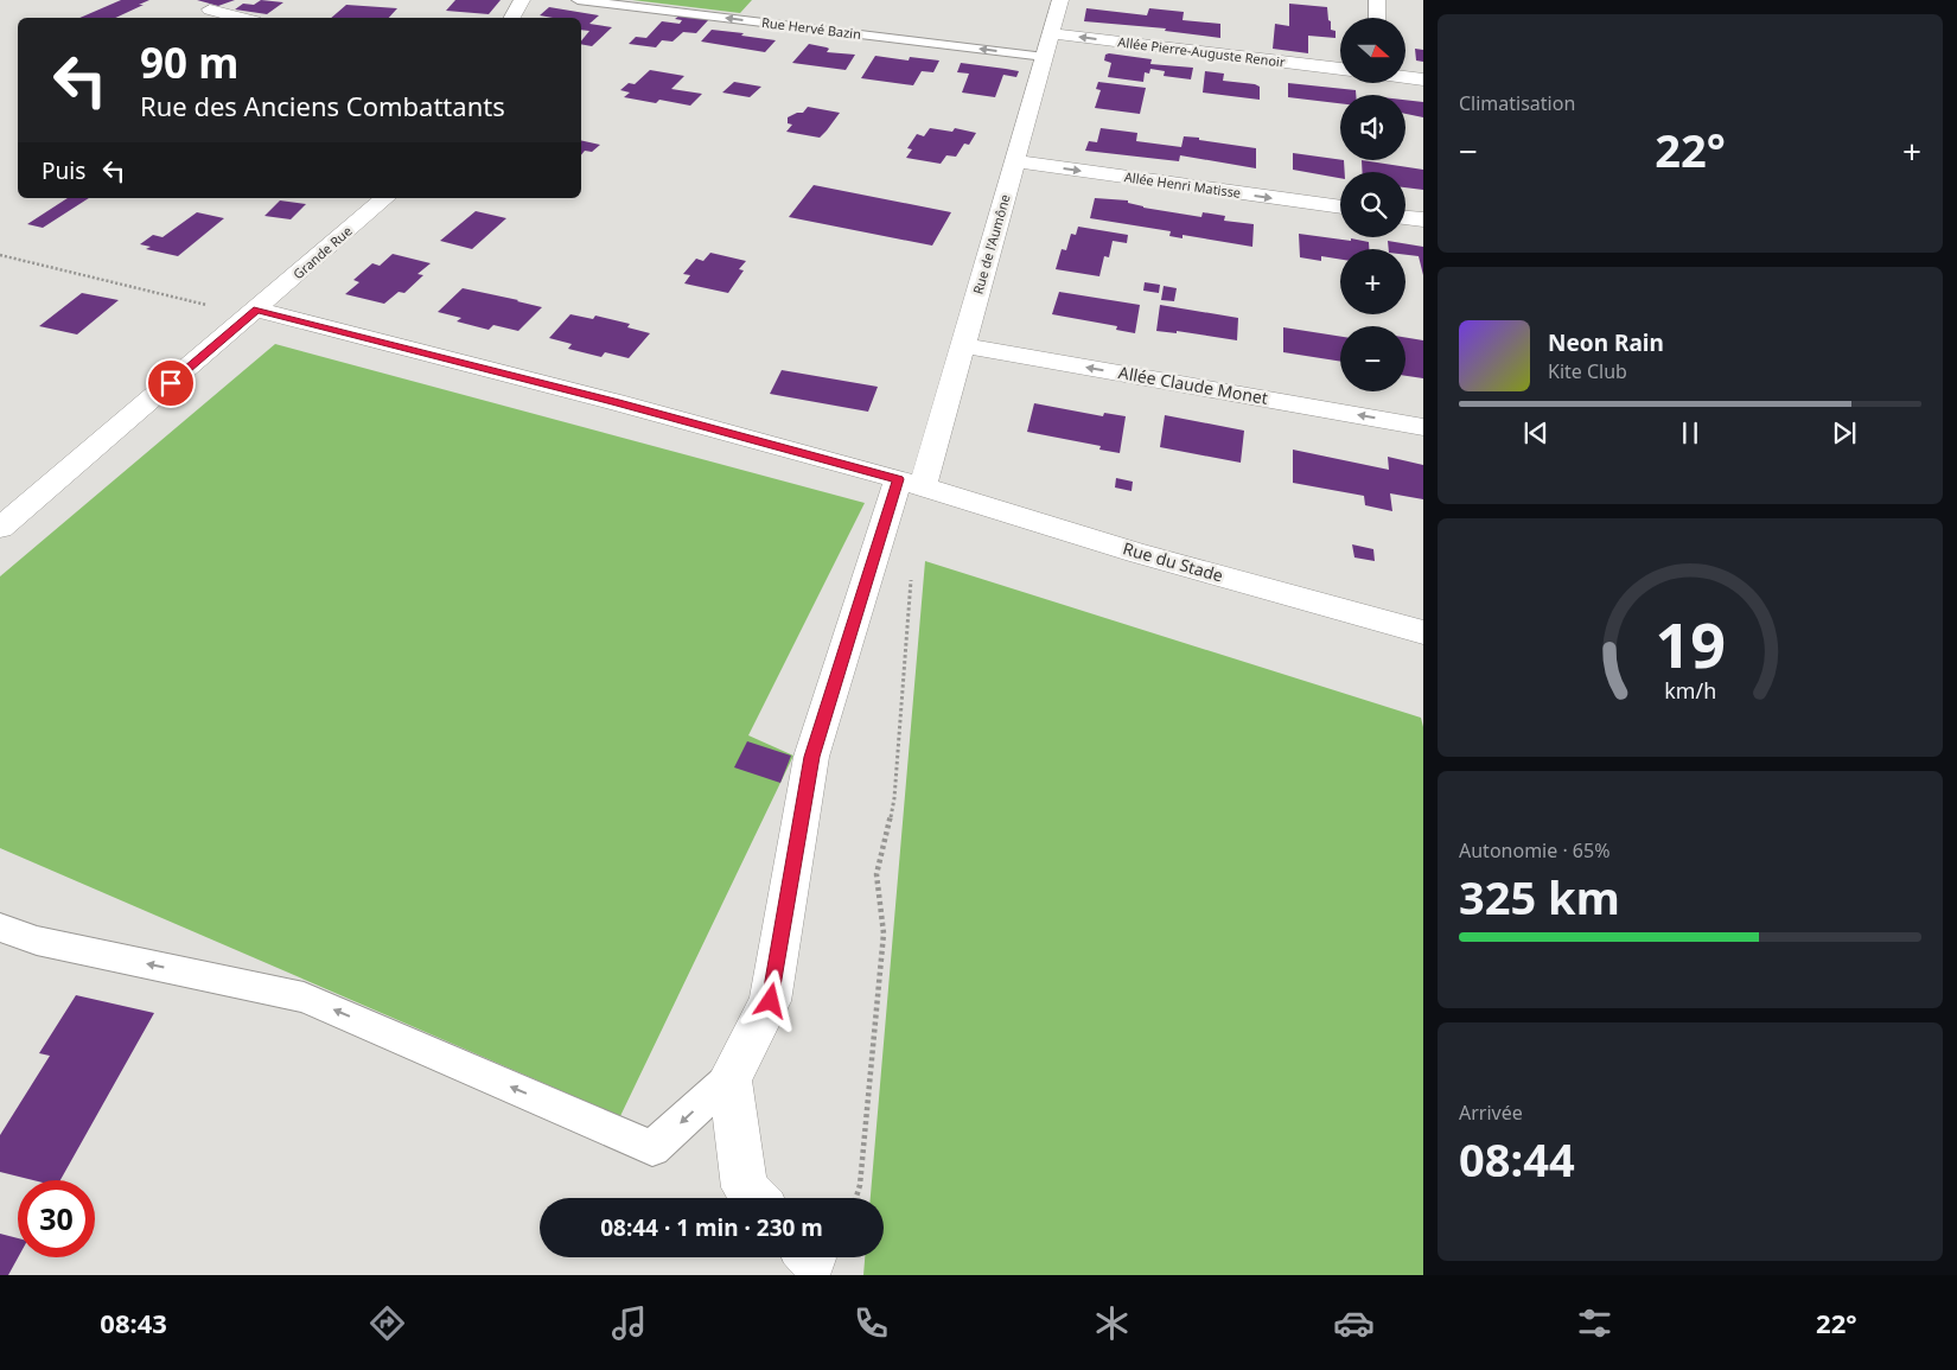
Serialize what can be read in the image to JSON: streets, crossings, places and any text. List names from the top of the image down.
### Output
{
  "streets": {
    "street": [
      "Allée Pierre-Auguste Renoir",
      "Allée Henri Matisse",
      "Rue de l'Aumône",
      "Grande Rue",
      "Allée Claude Monet",
      "Rue du Stade"
    ],
    "lane": ["Rue Hervé Bazin"]
  },
  "crossings": [
    ["Rue Hervé Bazin", "Rue de l'Aumône"],
    ["Allée Pierre-Auguste Renoir", "Rue de l'Aumône"],
    ["Allée Henri Matisse", "Rue de l'Aumône"],
    ["Rue de l'Aumône", "Allée Claude Monet"],
    ["Rue de l'Aumône", "Rue du Stade"],
    ["Grande Rue", "Rue du Stade"]
  ],
  "one_way": [
    "Rue Hervé Bazin",
    "Allée Pierre-Auguste Renoir",
    "Allée Henri Matisse",
    "Allée Claude Monet"
  ],
  "north": "right",
  "page": {
    "tile": [
      "Climatisation",
      ["Autonomie · 65%", "325 km"],
      ["Arrivée", "08:44"]
    ],
    "map_buttons": ["+", "−"],
    "turn": ["90 m", "Rue des Anciens Combattants"],
    "heat": ["−", "22°", "+"],
    "then": "Puis",
    "song": ["Neon Rain", "Kite Club"],
    "limit": "30",
    "trip": "08:44 · 1 min · 230 m",
    "tabs": ["08:43", "22°"],
    "gauge": ["19", "km/h"]
  }
}
